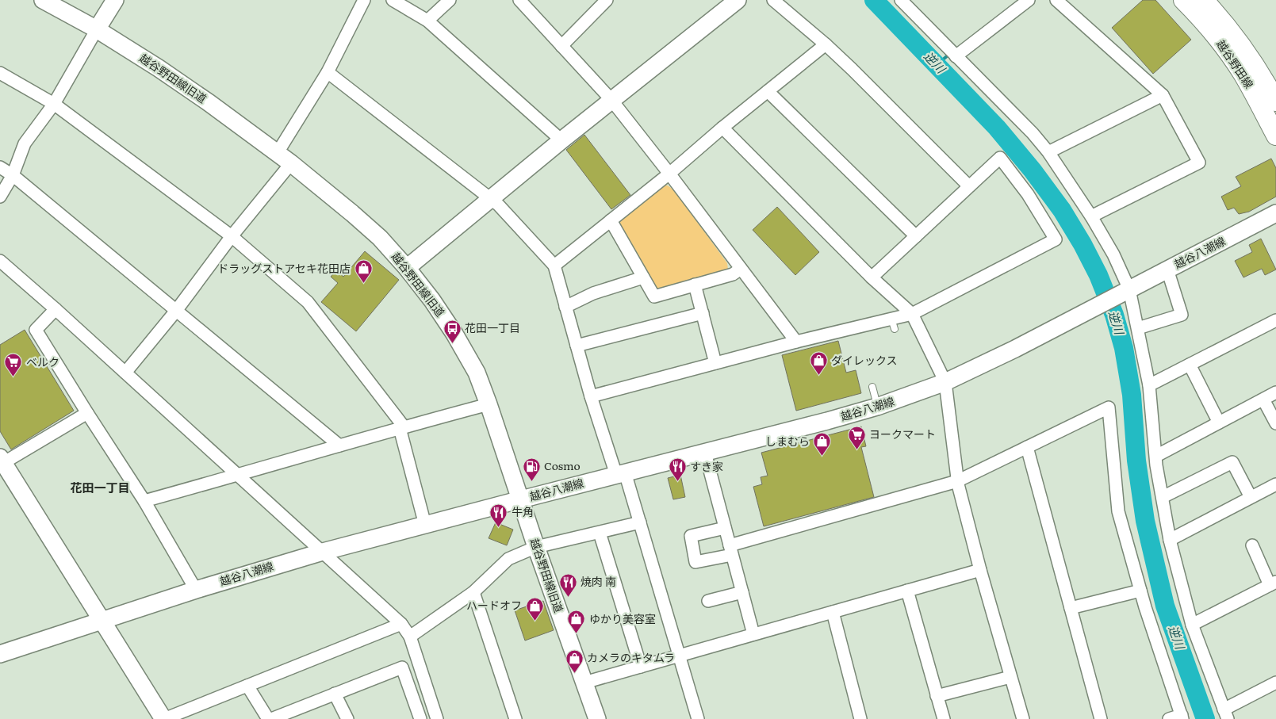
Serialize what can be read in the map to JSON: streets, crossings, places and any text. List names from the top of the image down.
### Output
{
  "streets": {
    "main road": ["越谷野田線"],
    "street": ["越谷野田線旧道", "越谷八潮線"]
  },
  "crossings": [
    ["越谷野田線旧道", "越谷八潮線"]
  ],
  "districts": ["花田一丁目"],
  "water": ["逆川"],
  "places": {
    "shop": [
      "ドラッグストアセキ花田店",
      "ダイレックス",
      "しまむら",
      "ハードオフ",
      "ゆかり美容室",
      "カメラのキタムラ"
    ],
    "bus stop": ["花田一丁目"],
    "supermarket": ["ベルク", "ヨークマート"],
    "fuel station": ["Cosmo"],
    "restaurant": ["すき家", "牛角", "焼肉 南"]
  }
}
